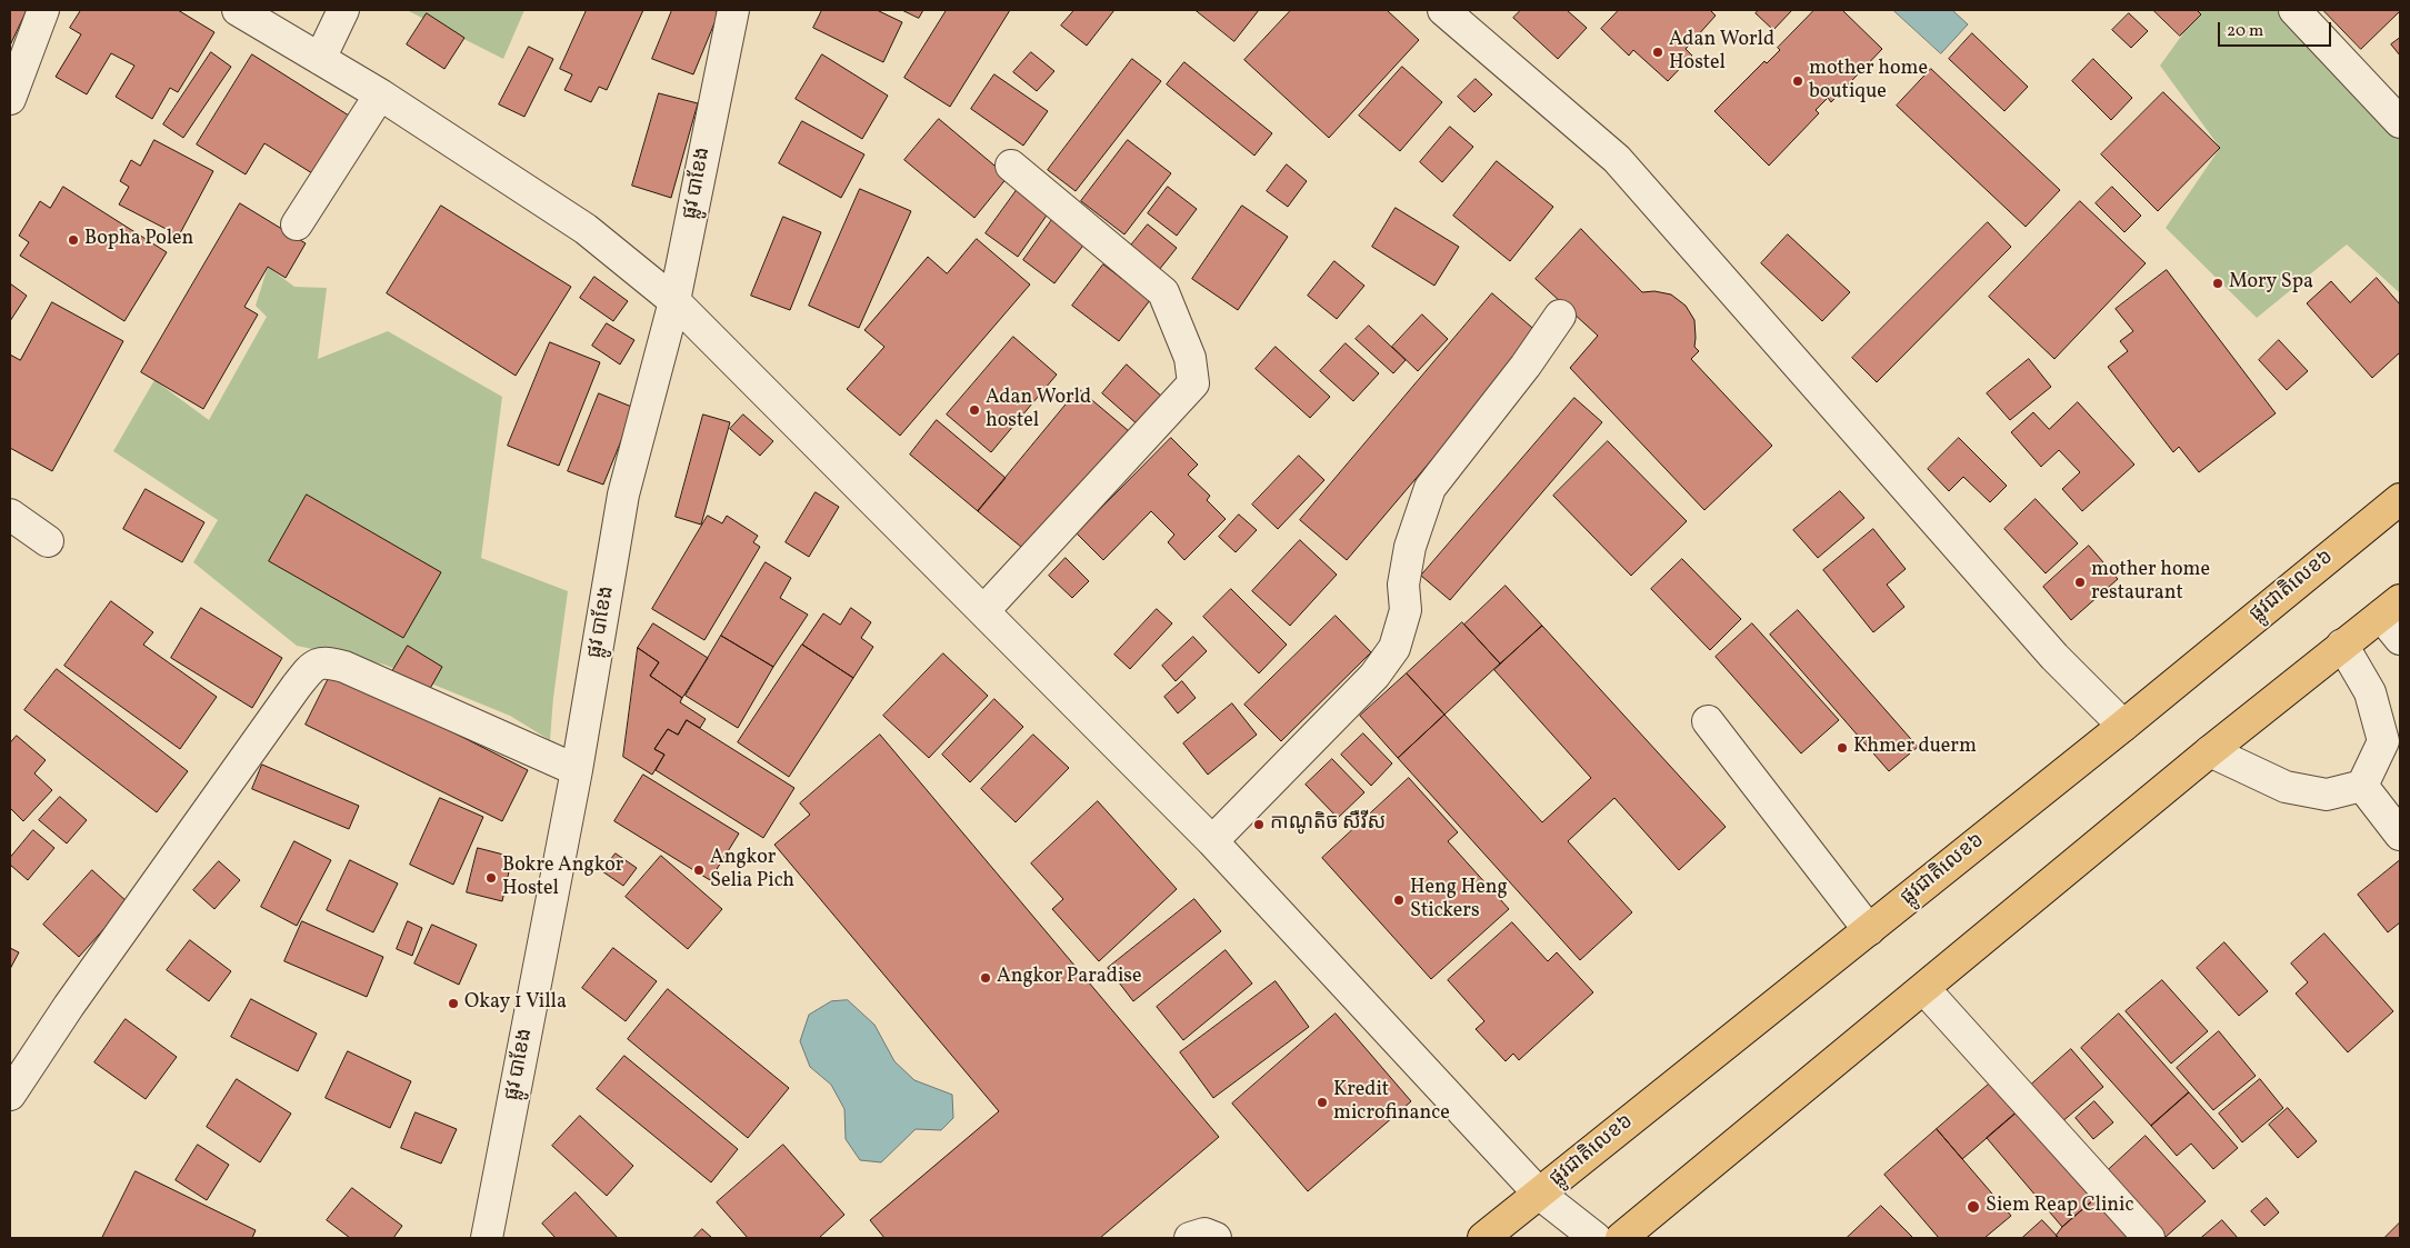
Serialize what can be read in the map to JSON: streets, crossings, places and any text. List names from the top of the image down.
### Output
{
  "streets": {
    "main road": ["ផ្លូវជាតិលេខ៦"],
    "street": ["ផ្លូវ បាខែង"]
  },
  "places": [
    "Adan World Hostel",
    "mother home boutique",
    "Bopha Polen",
    "Mory Spa",
    "Adan World hostel",
    "mother home restaurant",
    "Khmer duerm",
    "កាណូតិច សឺវីស",
    "Angkor Selia Pich",
    "Bokre Angkor Hostel",
    "Heng Heng Stickers",
    "Angkor Paradise",
    "Okay 1 Villa",
    "Kredit microfinance",
    "Siem Reap Clinic"
  ],
  "scale_bar": "20 m"
}
